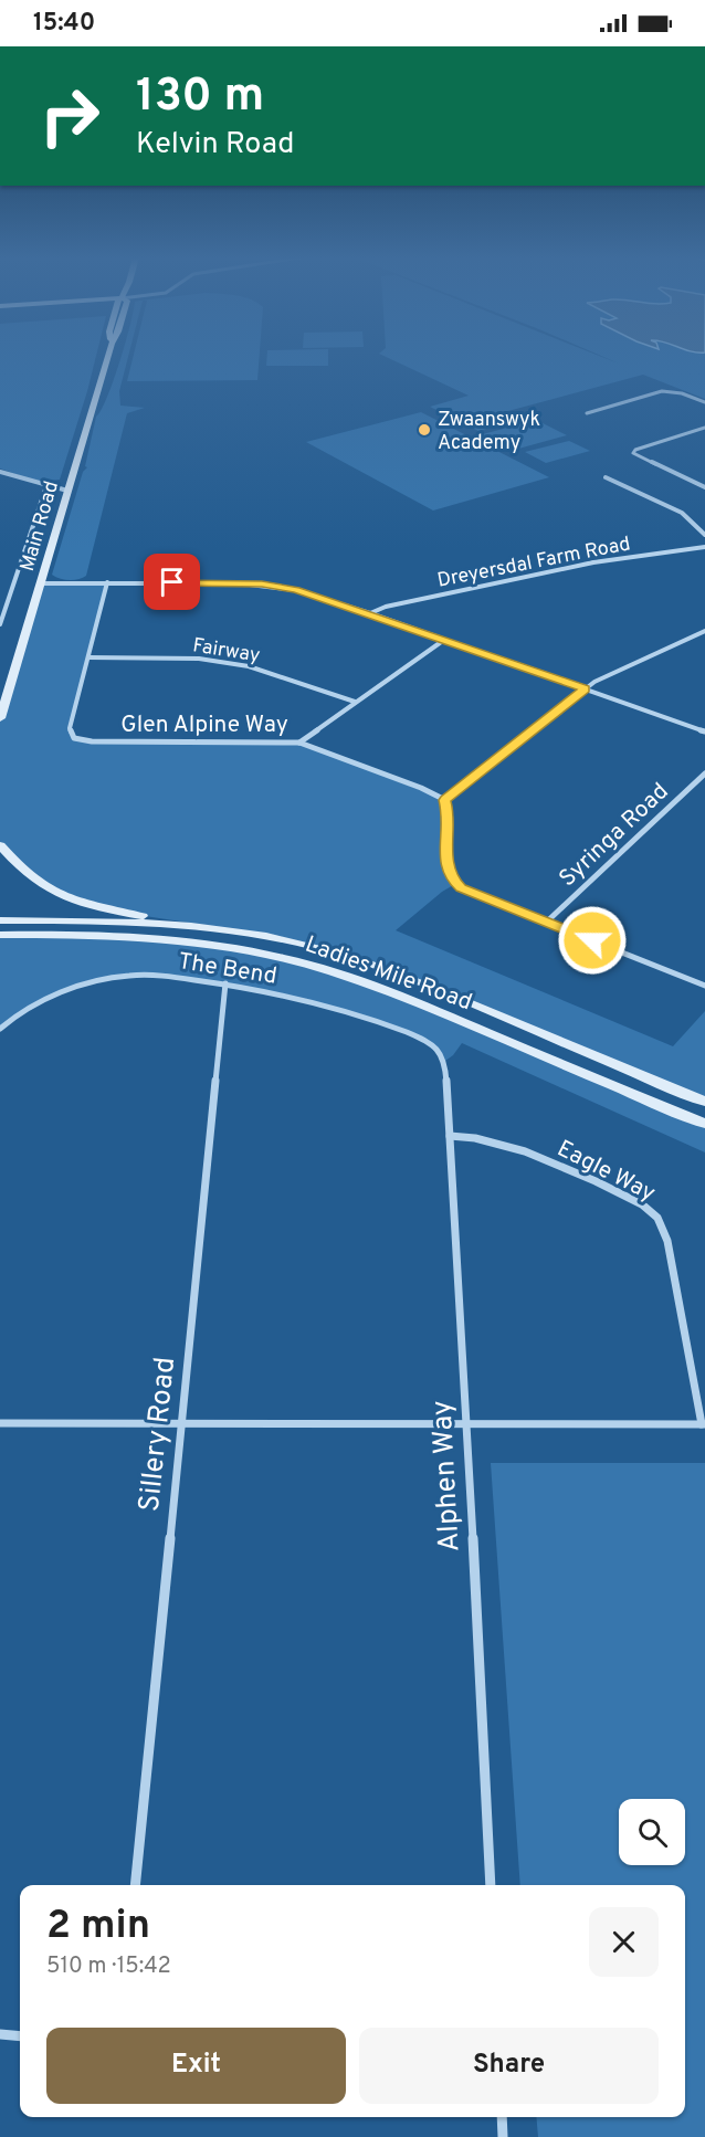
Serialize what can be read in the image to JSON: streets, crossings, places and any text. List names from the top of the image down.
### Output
{
  "streets": {
    "main road": ["Main Road", "Ladies Mile Road"],
    "street": [
      "Dreyersdal Farm Road",
      "Fairway",
      "Glen Alpine Way",
      "Syringa Road",
      "The Bend",
      "Eagle Way",
      "Sillery Road",
      "Alphen Way"
    ]
  },
  "crossings": [
    ["Fairway", "Glen Alpine Way"],
    ["The Bend", "Sillery Road"],
    ["The Bend", "Alphen Way"],
    ["Eagle Way", "Alphen Way"]
  ],
  "places": ["Zwaanswyk Academy"],
  "page": {
    "status": "15:40",
    "turn": ["130 m", "Kelvin Road"],
    "heading": ["2 min", "510 m · 15:42"],
    "buttons": ["Exit", "Share"]
  }
}
